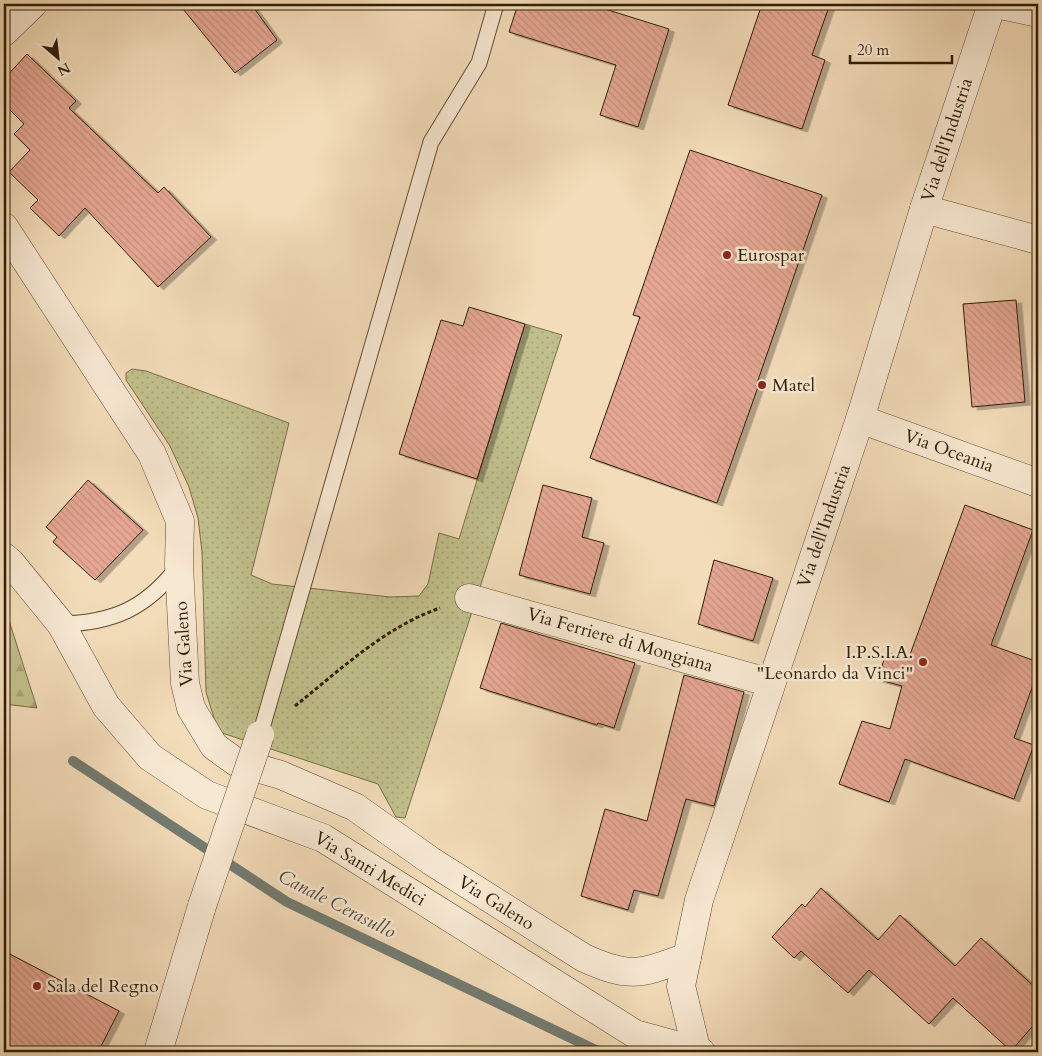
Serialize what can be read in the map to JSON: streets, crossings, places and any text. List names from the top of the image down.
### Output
{
  "streets": {
    "street": [
      "Via dell'Industria",
      "Via Oceania",
      "Via Ferriere di Mongiana",
      "Via Galeno",
      "Via Santi Medici"
    ]
  },
  "crossings": [
    ["Via dell'Industria", "Via Oceania"],
    ["Via dell'Industria", "Via Ferriere di Mongiana"],
    ["Via dell'Industria", "Via Galeno"],
    ["Via dell'Industria", "Via Santi Medici"]
  ],
  "water": ["Canale Cerasullo"],
  "places": [
    "Eurospar",
    "Matel",
    "I.P.S.I.A. \"Leonardo da Vinci\"",
    "Sala del Regno"
  ],
  "scale_bar": "20 m",
  "north": "bottom right"
}
